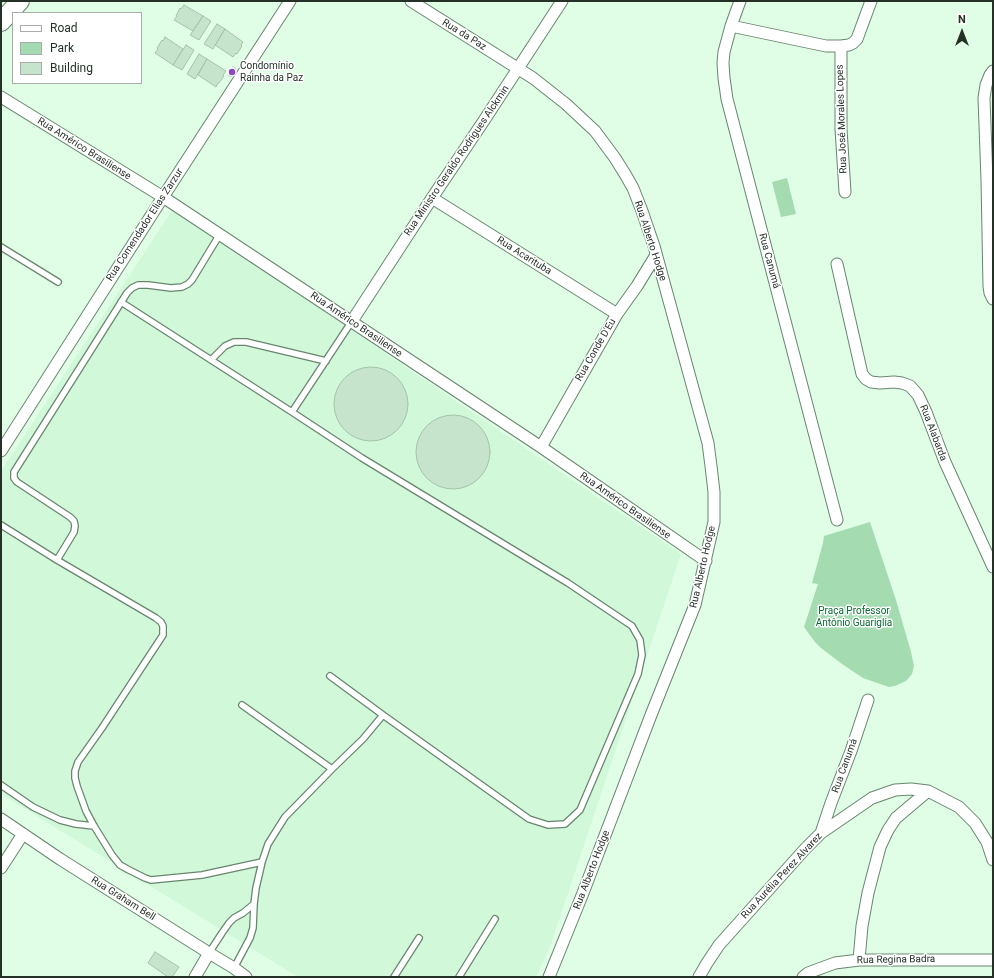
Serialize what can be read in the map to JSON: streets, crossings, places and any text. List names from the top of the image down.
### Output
{
  "streets": {
    "street": [
      "Rua da Paz",
      "Rua José Morales Lopes",
      "Rua Américo Brasiliense",
      "Rua Ministro Geraldo Rodrigues Alckmin",
      "Rua Comendador Elias Zarzur",
      "Rua Alberto Hodge",
      "Rua Acarituba",
      "Rua Canumá",
      "Rua Conde D'Eu",
      "Rua Alabarda",
      "Rua Aurélia Perez Alvarez",
      "Rua Graham Bell",
      "Rua Regina Badra"
    ]
  },
  "crossings": [
    ["Rua da Paz", "Rua Ministro Geraldo Rodrigues Alckmin"],
    ["Rua da Paz", "Rua Alberto Hodge"],
    ["Rua Américo Brasiliense", "Rua Ministro Geraldo Rodrigues Alckmin"],
    ["Rua Américo Brasiliense", "Rua Comendador Elias Zarzur"],
    ["Rua Américo Brasiliense", "Rua Alberto Hodge"],
    ["Rua Américo Brasiliense", "Rua Conde D'Eu"],
    ["Rua Ministro Geraldo Rodrigues Alckmin", "Rua Alberto Hodge"],
    ["Rua Ministro Geraldo Rodrigues Alckmin", "Rua Acarituba"],
    ["Rua Alberto Hodge", "Rua Conde D'Eu"],
    ["Rua Acarituba", "Rua Conde D'Eu"],
    ["Rua Canumá", "Rua Aurélia Perez Alvarez"]
  ],
  "parks": ["Praça Professor Antônio Guariglia"],
  "places": ["Condomínio Rainha da Paz"],
  "legend": ["Road", "Park", "Building"],
  "north": "top"
}
